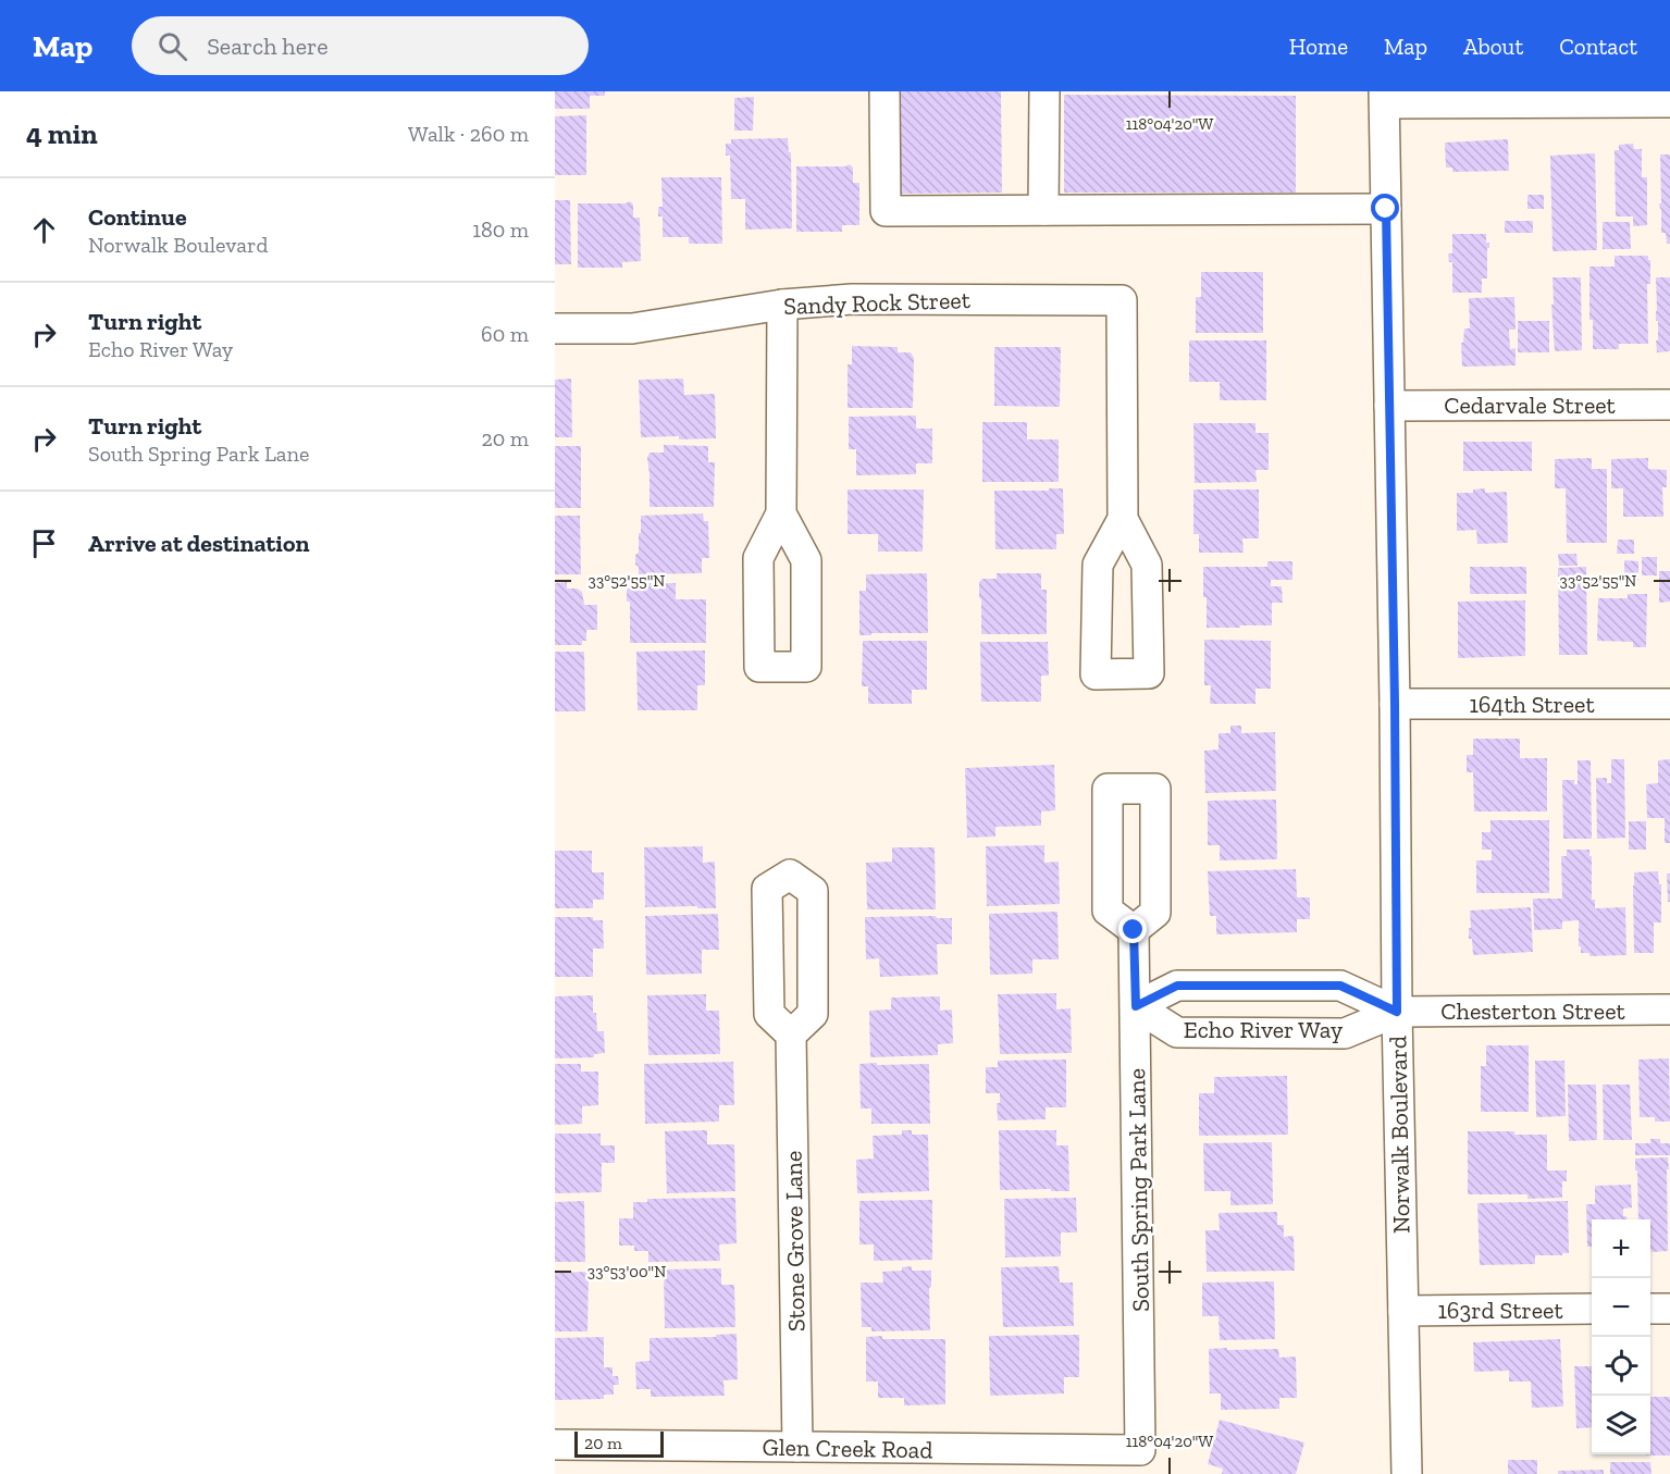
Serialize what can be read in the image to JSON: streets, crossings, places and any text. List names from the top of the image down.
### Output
{
  "streets": {
    "street": [
      "Sandy Rock Street",
      "Cedarvale Street",
      "164th Street",
      "Chesterton Street",
      "Echo River Way",
      "Norwalk Boulevard",
      "South Spring Park Lane",
      "Stone Grove Lane",
      "163rd Street",
      "Glen Creek Road"
    ]
  },
  "crossings": [
    ["Cedarvale Street", "Norwalk Boulevard"],
    ["164th Street", "Norwalk Boulevard"],
    ["Chesterton Street", "Echo River Way"],
    ["Chesterton Street", "Norwalk Boulevard"],
    ["Echo River Way", "Norwalk Boulevard"],
    ["Echo River Way", "South Spring Park Lane"],
    ["Norwalk Boulevard", "163rd Street"],
    ["South Spring Park Lane", "Glen Creek Road"],
    ["Stone Grove Lane", "Glen Creek Road"]
  ],
  "scale_bar": "20 m",
  "page": {
    "header": "Map",
    "search": "Search here",
    "nav": [
      "Home",
      "Map",
      "About",
      "Contact"
    ],
    "heading": ["4 min", "Walk · 260 m"],
    "list": [
      ["Continue", "Norwalk Boulevard", "180 m"],
      ["Turn right", "Echo River Way", "60 m"],
      ["Turn right", "South Spring Park Lane", "20 m"],
      "Arrive at destination"
    ],
    "map_buttons": ["+", "−"],
    "scale": "20 m"
  },
  "coordinates": ["118°04'20\"W", "33°52'55\"N", "33°53'00\"N"]
}
